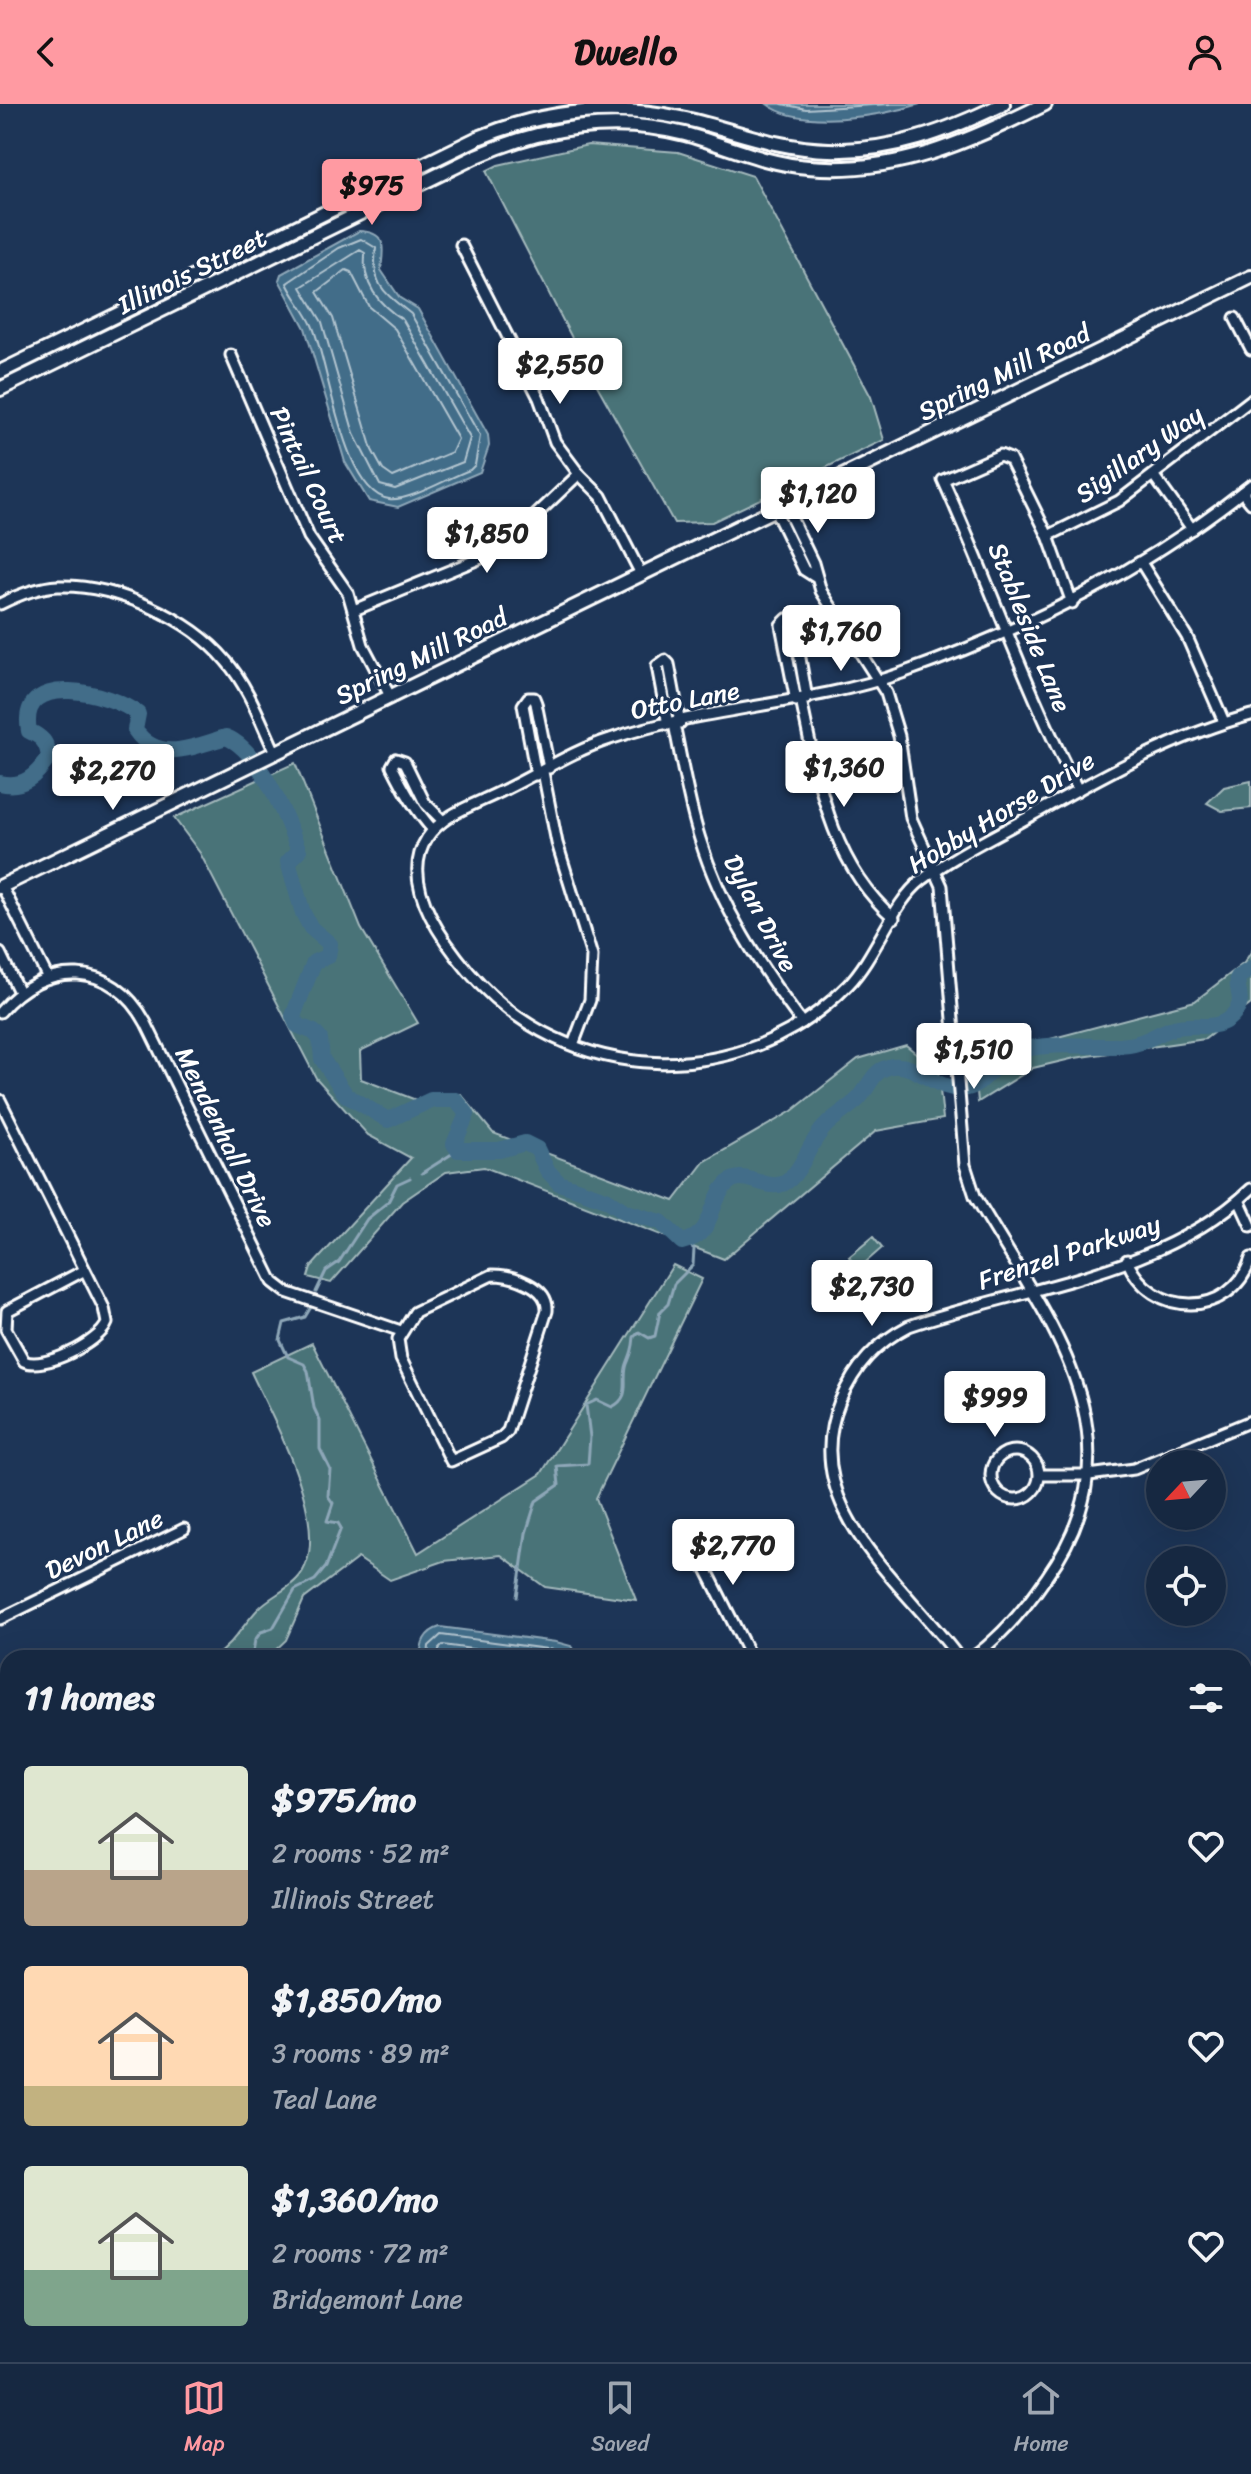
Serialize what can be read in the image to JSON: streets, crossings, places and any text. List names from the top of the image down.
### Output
{
  "streets": {
    "street": [
      "Illinois Street",
      "Spring Mill Road",
      "Sigillary Way",
      "Pintail Court",
      "Stableside Lane",
      "Otto Lane",
      "Hobby Horse Drive",
      "Dylan Drive",
      "Mendenhall Drive",
      "Frenzel Parkway",
      "Devon Lane"
    ]
  },
  "crossings": [
    ["Spring Mill Road", "Pintail Court"],
    ["Sigillary Way", "Stableside Lane"],
    ["Stableside Lane", "Otto Lane"],
    ["Stableside Lane", "Hobby Horse Drive"],
    ["Otto Lane", "Hobby Horse Drive"],
    ["Otto Lane", "Dylan Drive"],
    ["Hobby Horse Drive", "Dylan Drive"]
  ],
  "north": "bottom left",
  "page": {
    "header": "Dwello",
    "price": [
      "$975",
      "$2,550",
      "$1,120",
      "$1,850",
      "$1,760",
      "$1,360",
      "$2,270",
      "$1,510",
      "$2,730",
      "$999",
      "$2,770"
    ],
    "heading": "11 homes",
    "list": [
      {
        "name": "$975/mo",
        "note": "2 rooms · 52 m² · Illinois Street"
      },
      {
        "name": "$1,850/mo",
        "note": "3 rooms · 89 m² · Teal Lane"
      },
      {
        "name": "$1,360/mo",
        "note": "2 rooms · 72 m² · Bridgemont Lane"
      }
    ],
    "tabs": ["Map", "Saved", "Home"]
  }
}
